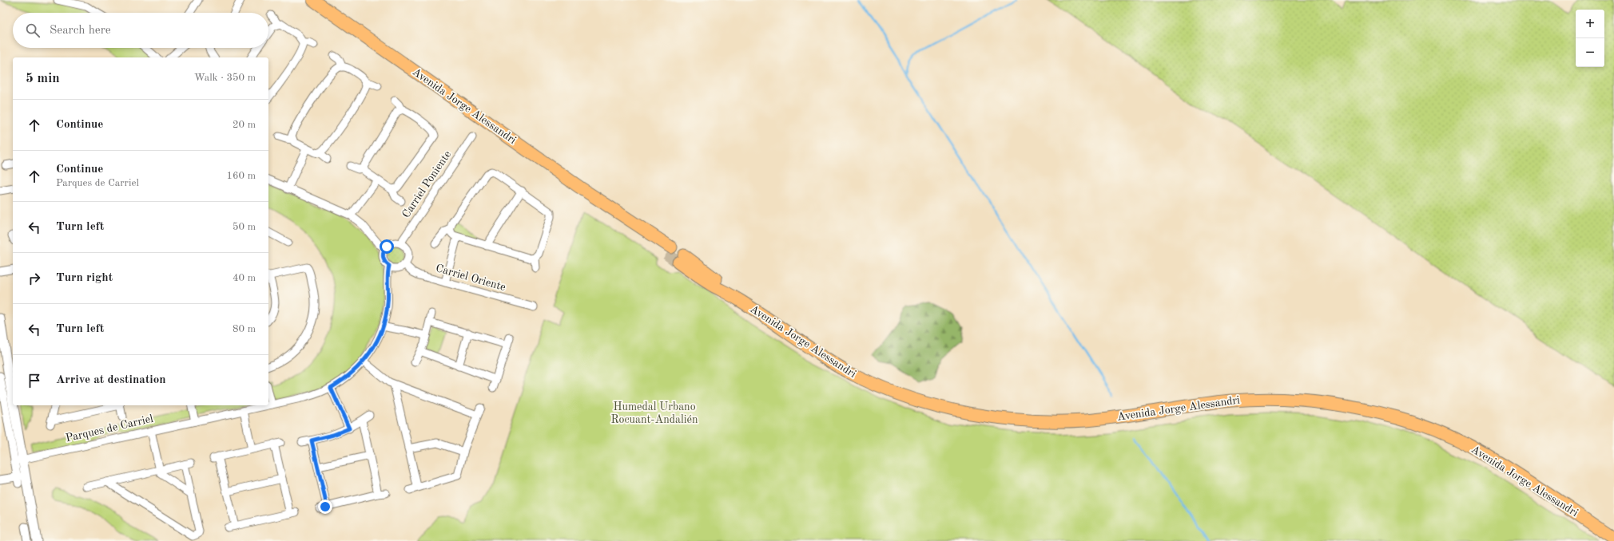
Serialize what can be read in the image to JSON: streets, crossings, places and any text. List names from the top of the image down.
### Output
{
  "streets": {
    "highway": ["Avenida Jorge Alessandri"],
    "street": ["Carriel Poniente", "Carriel Oriente", "Parques de Carriel"]
  },
  "crossings": [
    ["Carriel Poniente", "Carriel Oriente"],
    ["Carriel Poniente", "Parques de Carriel"],
    ["Carriel Oriente", "Parques de Carriel"]
  ],
  "parks": ["Humedal Urbano Rocuant-Andalién"],
  "page": {
    "map_buttons": ["+", "−"],
    "search": "Search here",
    "heading": ["5 min", "Walk · 350 m"],
    "list": [
      ["Continue", "20 m"],
      ["Continue", "Parques de Carriel", "160 m"],
      ["Turn left", "50 m"],
      ["Turn right", "40 m"],
      ["Turn left", "80 m"],
      "Arrive at destination"
    ]
  }
}
